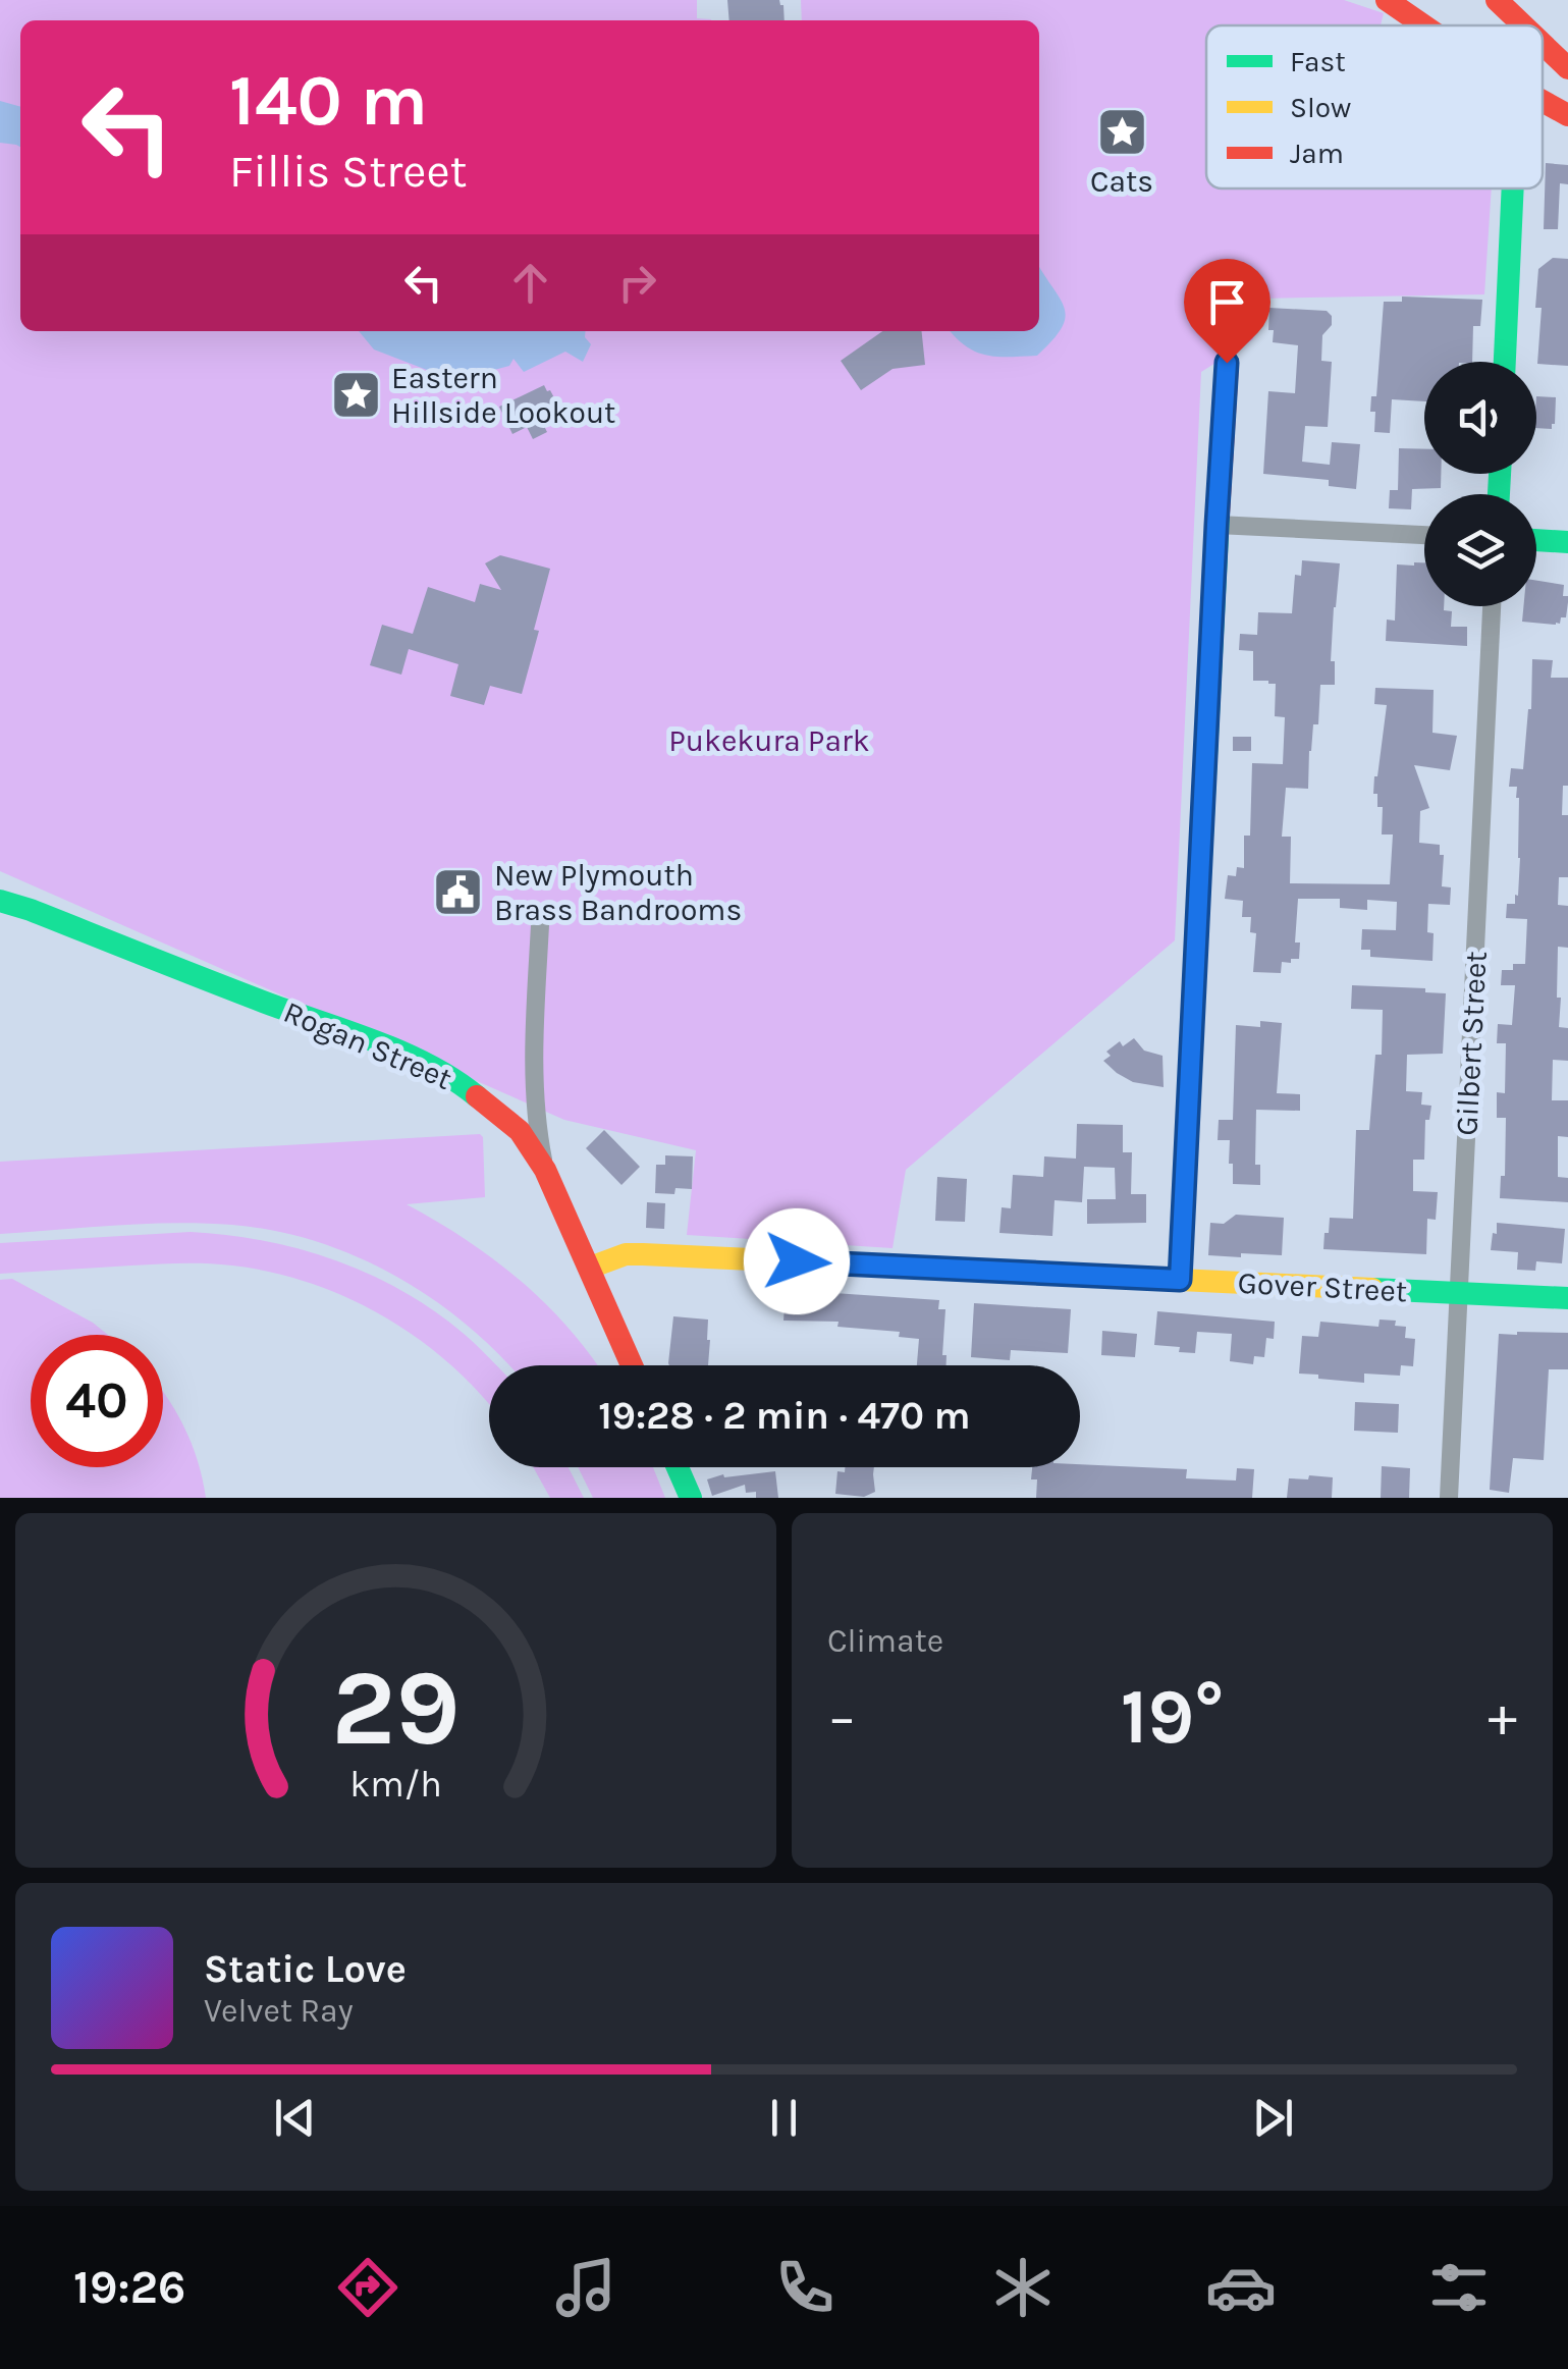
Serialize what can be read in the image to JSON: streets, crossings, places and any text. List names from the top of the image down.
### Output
{
  "streets": {
    "street": ["Gilbert Street", "Rogan Street", "Gover Street"]
  },
  "crossings": [
    ["Gilbert Street", "Gover Street"],
    ["Rogan Street", "Gover Street"]
  ],
  "parks": ["Pukekura Park"],
  "places": {
    "place": ["Cats", "Eastern Hillside Lookout"],
    "public building": ["New Plymouth Brass Bandrooms"]
  },
  "legend": ["Fast", "Slow", "Jam"],
  "page": {
    "turn": ["140 m", "Fillis Street"],
    "limit": "40",
    "trip": "19:28 · 2 min · 470 m",
    "tile": "Climate",
    "heat": ["−", "19°", "+"],
    "song": ["Static Love", "Velvet Ray"],
    "tabs": "19:26",
    "gauge": ["29", "km/h"]
  }
}
